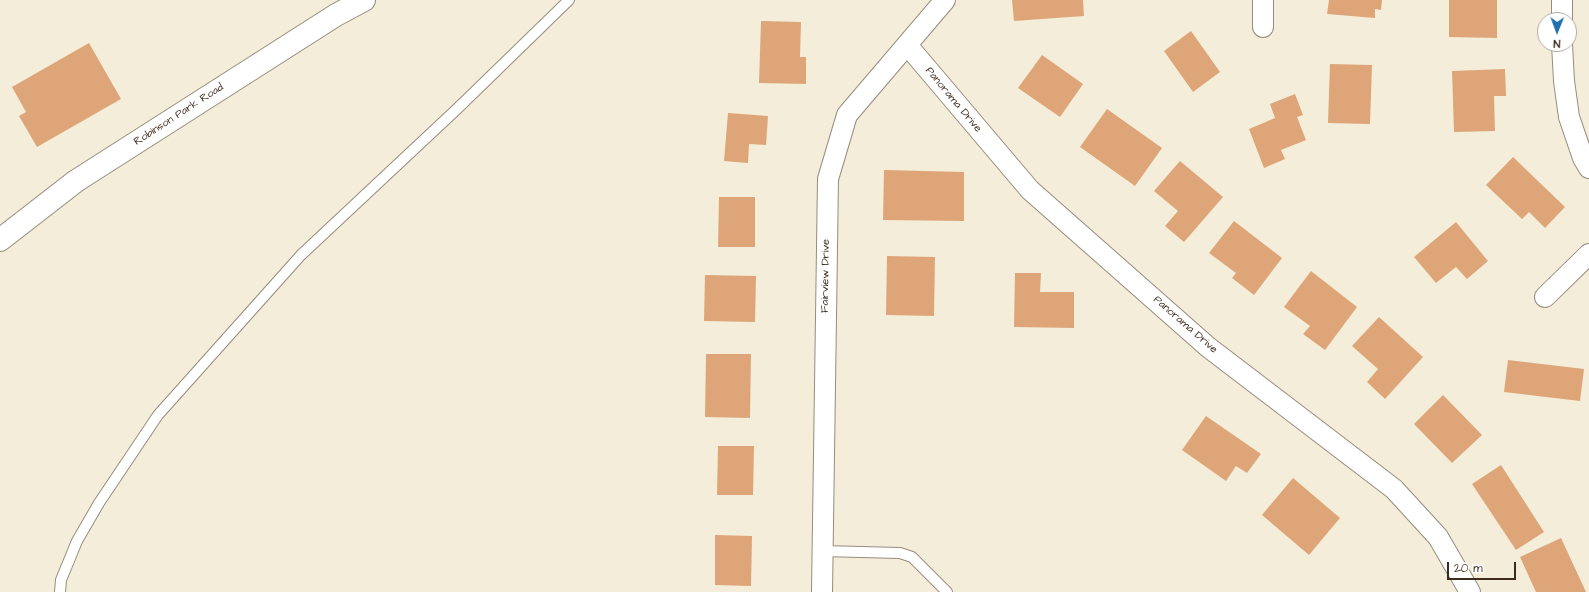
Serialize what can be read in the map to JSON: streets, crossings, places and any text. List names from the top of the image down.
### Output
{
  "streets": {
    "street": ["Panorama Drive", "Robinson Park Road", "Fairview Drive"]
  },
  "crossings": [
    ["Panorama Drive", "Fairview Drive"]
  ],
  "scale_bar": "20 m",
  "north": "bottom"
}
